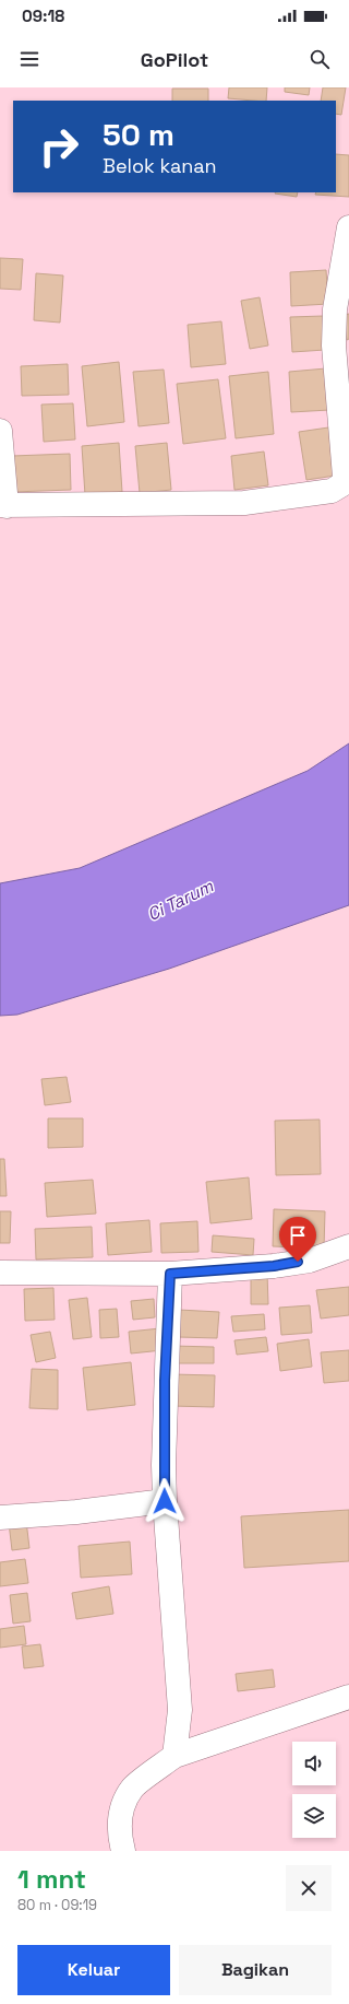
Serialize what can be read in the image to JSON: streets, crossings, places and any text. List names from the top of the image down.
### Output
{
  "water": ["Ci Tarum"],
  "page": {
    "status": "09:18",
    "header": "GoPilot",
    "turn": ["50 m", "Belok kanan"],
    "heading": ["1 mnt", "80 m · 09:19"],
    "buttons": ["Keluar", "Bagikan"]
  }
}
